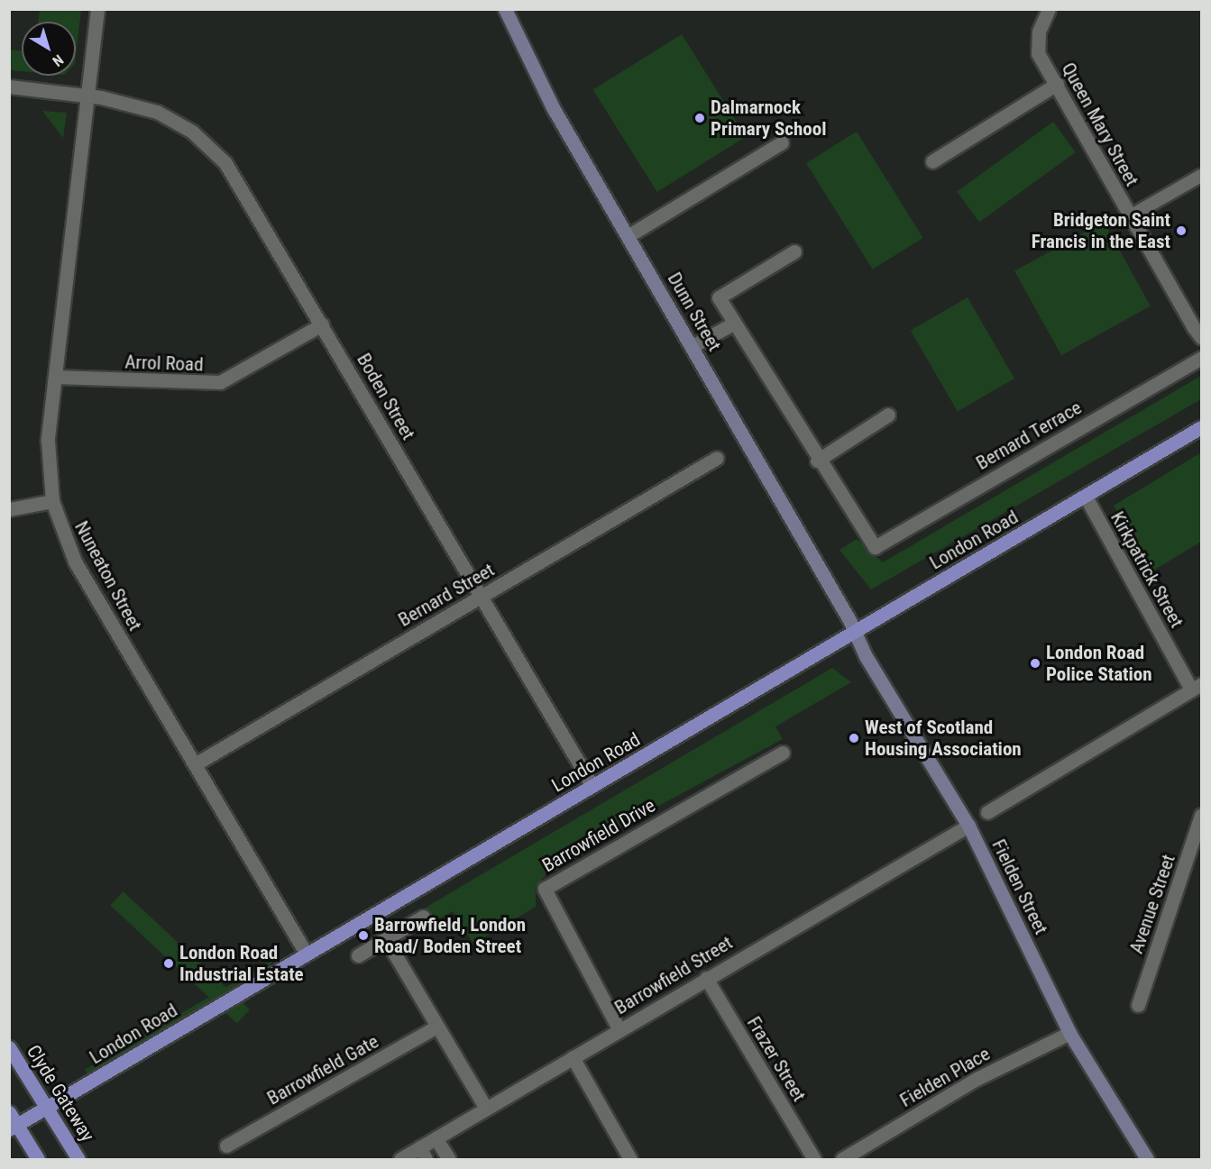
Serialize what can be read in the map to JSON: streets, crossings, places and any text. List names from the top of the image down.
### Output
{
  "streets": {
    "main road": [
      "Dunn Street",
      "London Road",
      "Fielden Street",
      "Clyde Gateway"
    ],
    "street": [
      "Queen Mary Street",
      "Arrol Road",
      "Boden Street",
      "Bernard Terrace",
      "Kirkpatrick Street",
      "Nuneaton Street",
      "Bernard Street",
      "Barrowfield Drive",
      "Avenue Street",
      "Barrowfield Street",
      "Frazer Street",
      "Barrowfield Gate",
      "Fielden Place"
    ]
  },
  "crossings": [
    ["Dunn Street", "Bernard Terrace"],
    ["Dunn Street", "London Road"],
    ["Dunn Street", "Fielden Street"],
    ["Arrol Road", "Boden Street"],
    ["Arrol Road", "Nuneaton Street"],
    ["Boden Street", "London Road"],
    ["Boden Street", "Nuneaton Street"],
    ["Boden Street", "Bernard Street"],
    ["London Road", "Kirkpatrick Street"],
    ["London Road", "Nuneaton Street"],
    ["London Road", "Fielden Street"],
    ["London Road", "Clyde Gateway"],
    ["Nuneaton Street", "Bernard Street"],
    ["Barrowfield Drive", "Barrowfield Street"],
    ["Fielden Street", "Barrowfield Street"],
    ["Fielden Street", "Fielden Place"],
    ["Barrowfield Street", "Frazer Street"]
  ],
  "places": [
    "Dalmarnock Primary School",
    "Bridgeton Saint Francis in the East",
    "London Road Police Station",
    "West of Scotland Housing Association",
    "Barrowfield, London Road/ Boden Street",
    "London Road Industrial Estate"
  ],
  "north": "bottom right"
}
